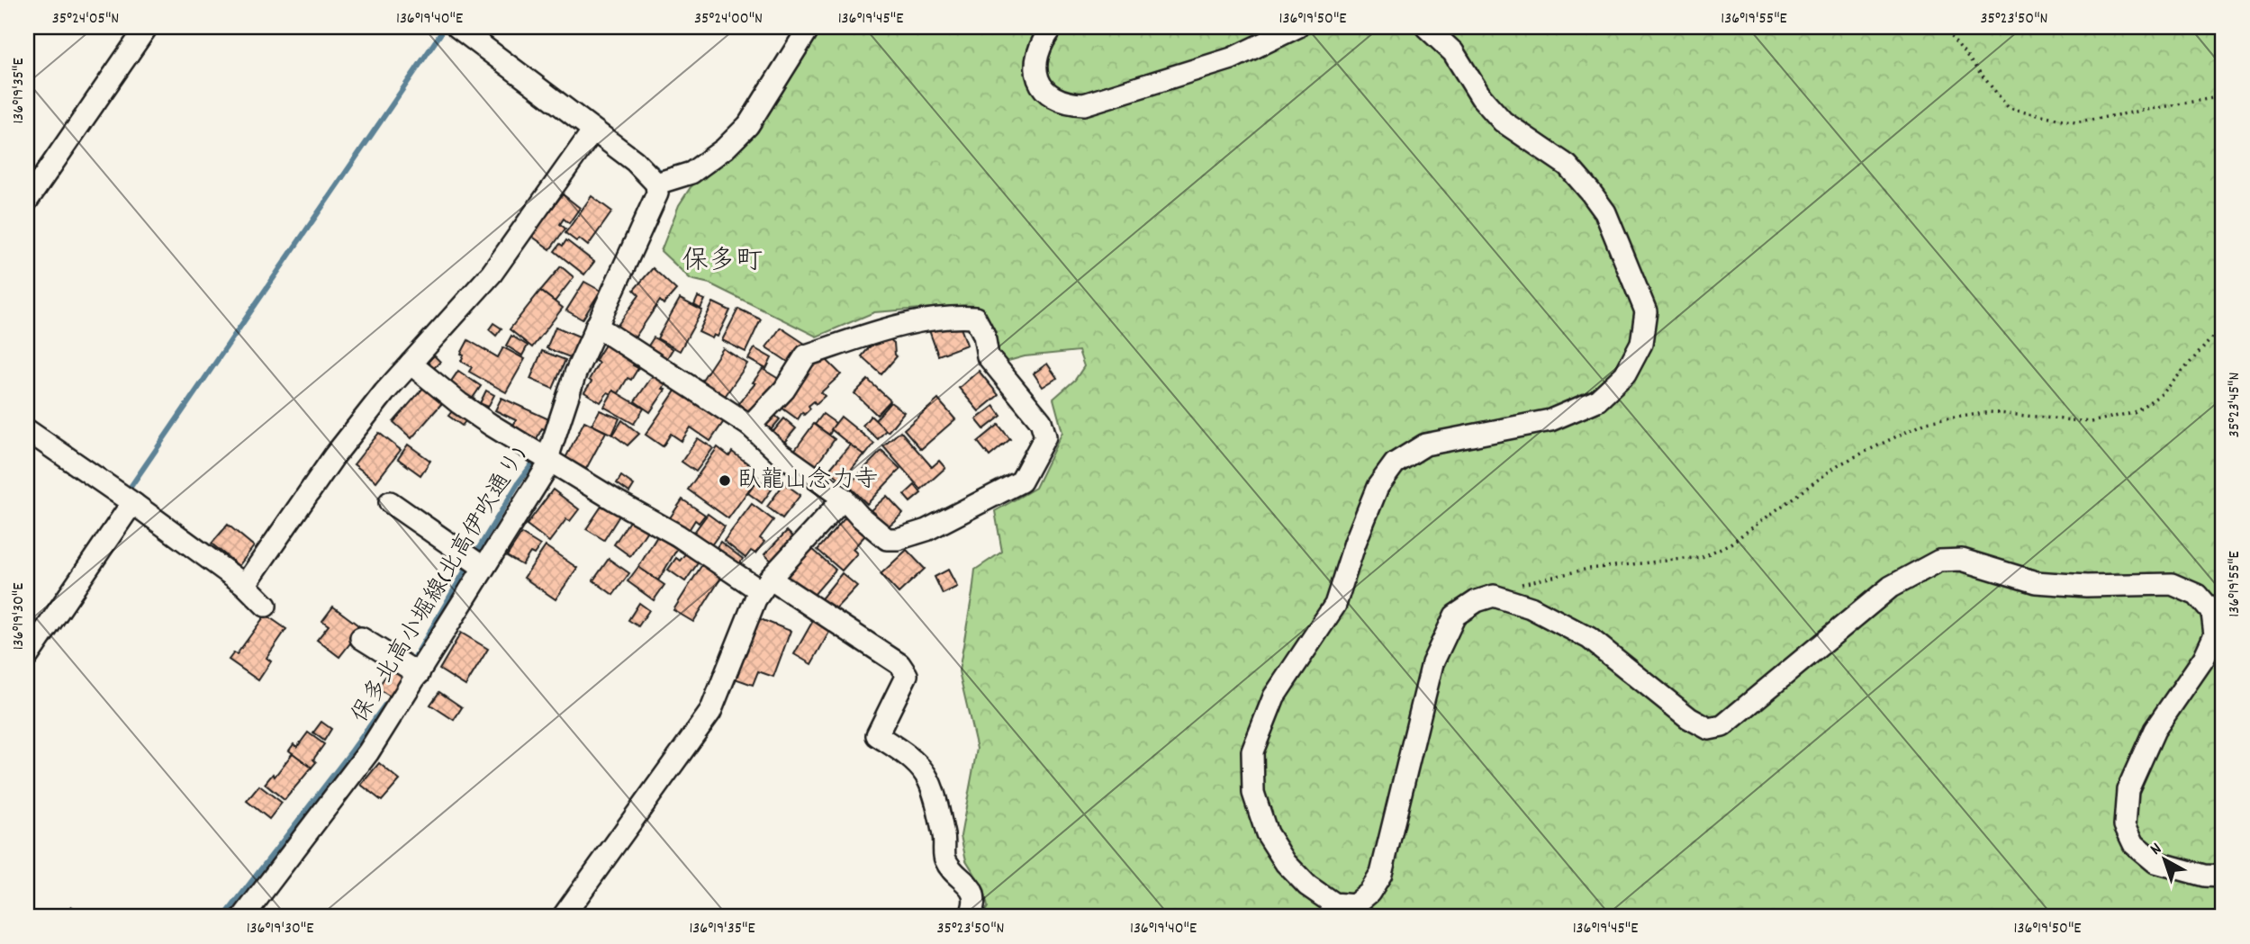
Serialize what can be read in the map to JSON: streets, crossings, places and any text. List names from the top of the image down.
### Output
{
  "streets": {
    "street": ["保多北高小堀線(北高伊吹通り)"]
  },
  "districts": ["保多町"],
  "places": ["臥龍山念力寺"],
  "north": "top left",
  "coordinates": [
    "35°24'05\"N",
    "136°19'40\"E",
    "35°24'00\"N",
    "136°19'45\"E",
    "136°19'50\"E",
    "136°19'55\"E",
    "35°23'50\"N",
    "136°19'35\"E",
    "35°23'45\"N",
    "136°19'30\"E"
  ]
}
